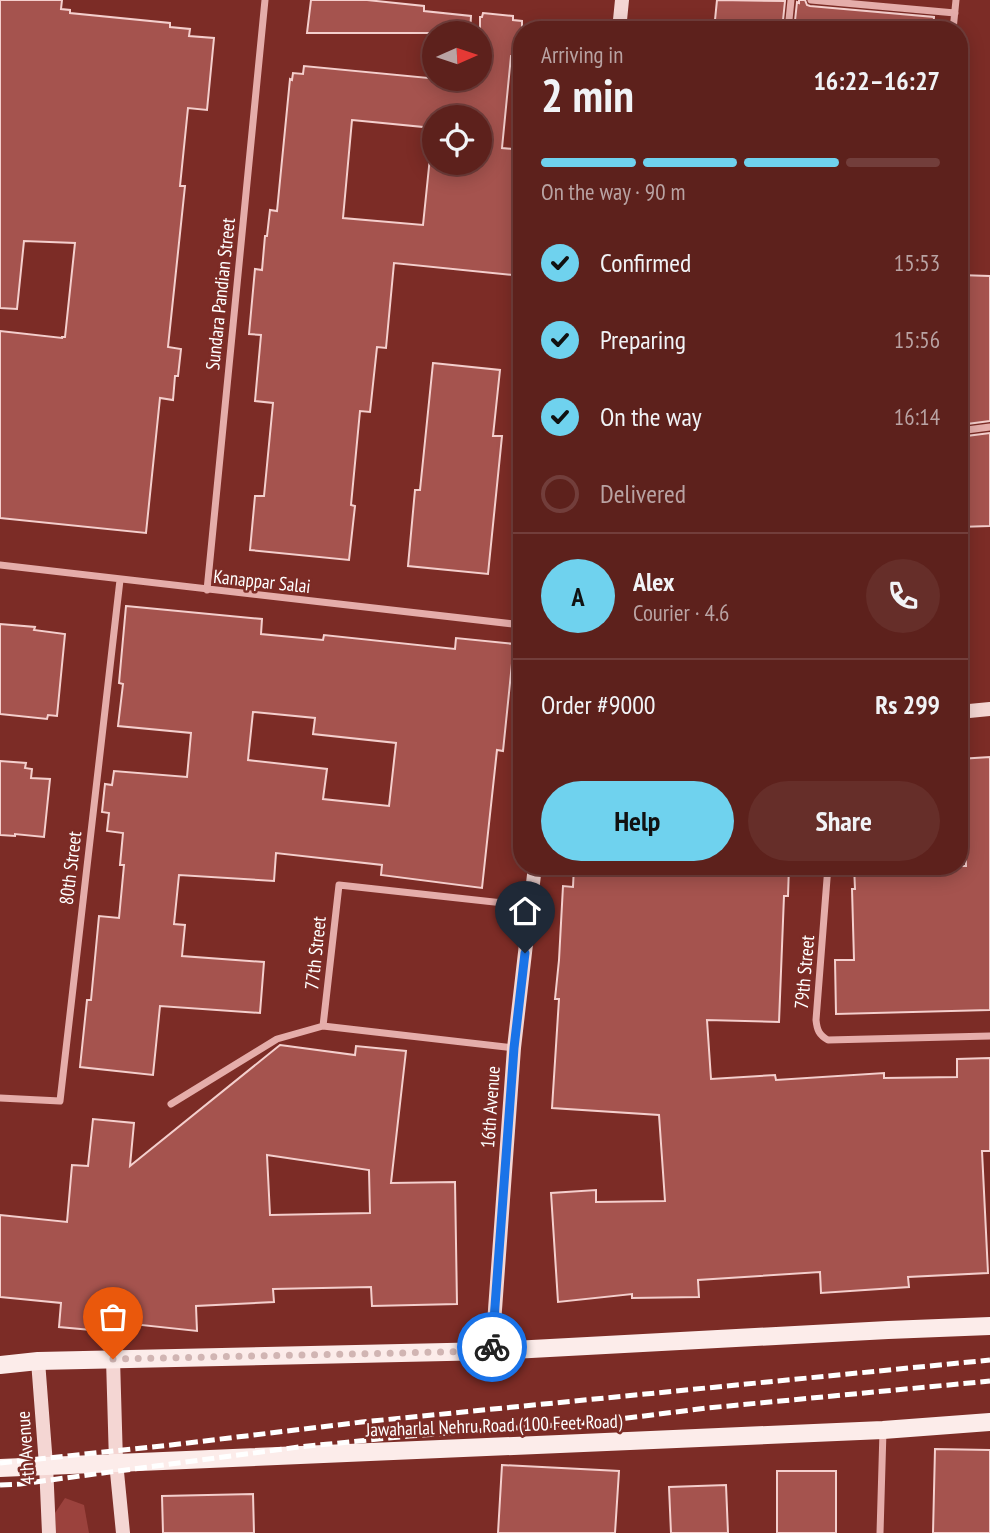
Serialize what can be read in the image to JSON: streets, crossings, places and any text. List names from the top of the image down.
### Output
{
  "streets": {
    "main road": ["Jawaharlal Nehru Road (100 Feet Road)"],
    "street": [
      "Sundara Pandian Street",
      "Kanappar Salai",
      "80th Street",
      "77th Street",
      "79th Street",
      "16th Avenue",
      "4th Avenue"
    ]
  },
  "crossings": [
    ["Sundara Pandian Street", "Kanappar Salai"],
    ["Kanappar Salai", "80th Street"],
    ["77th Street", "16th Avenue"],
    ["Jawaharlal Nehru Road (100 Feet Road)", "4th Avenue"]
  ],
  "north": "right",
  "page": {
    "heading": ["2 min", "Arriving in", "16:22–16:27"],
    "panel": [
      "Alex",
      "Courier · 4.6",
      "Order #9000",
      "Rs 299"
    ],
    "bar": "On the way · 90 m",
    "list": [
      ["Confirmed", "15:53"],
      ["Preparing", "15:56"],
      ["On the way", "16:14"],
      "Delivered"
    ],
    "round": "A",
    "buttons": ["Help", "Share"]
  }
}
